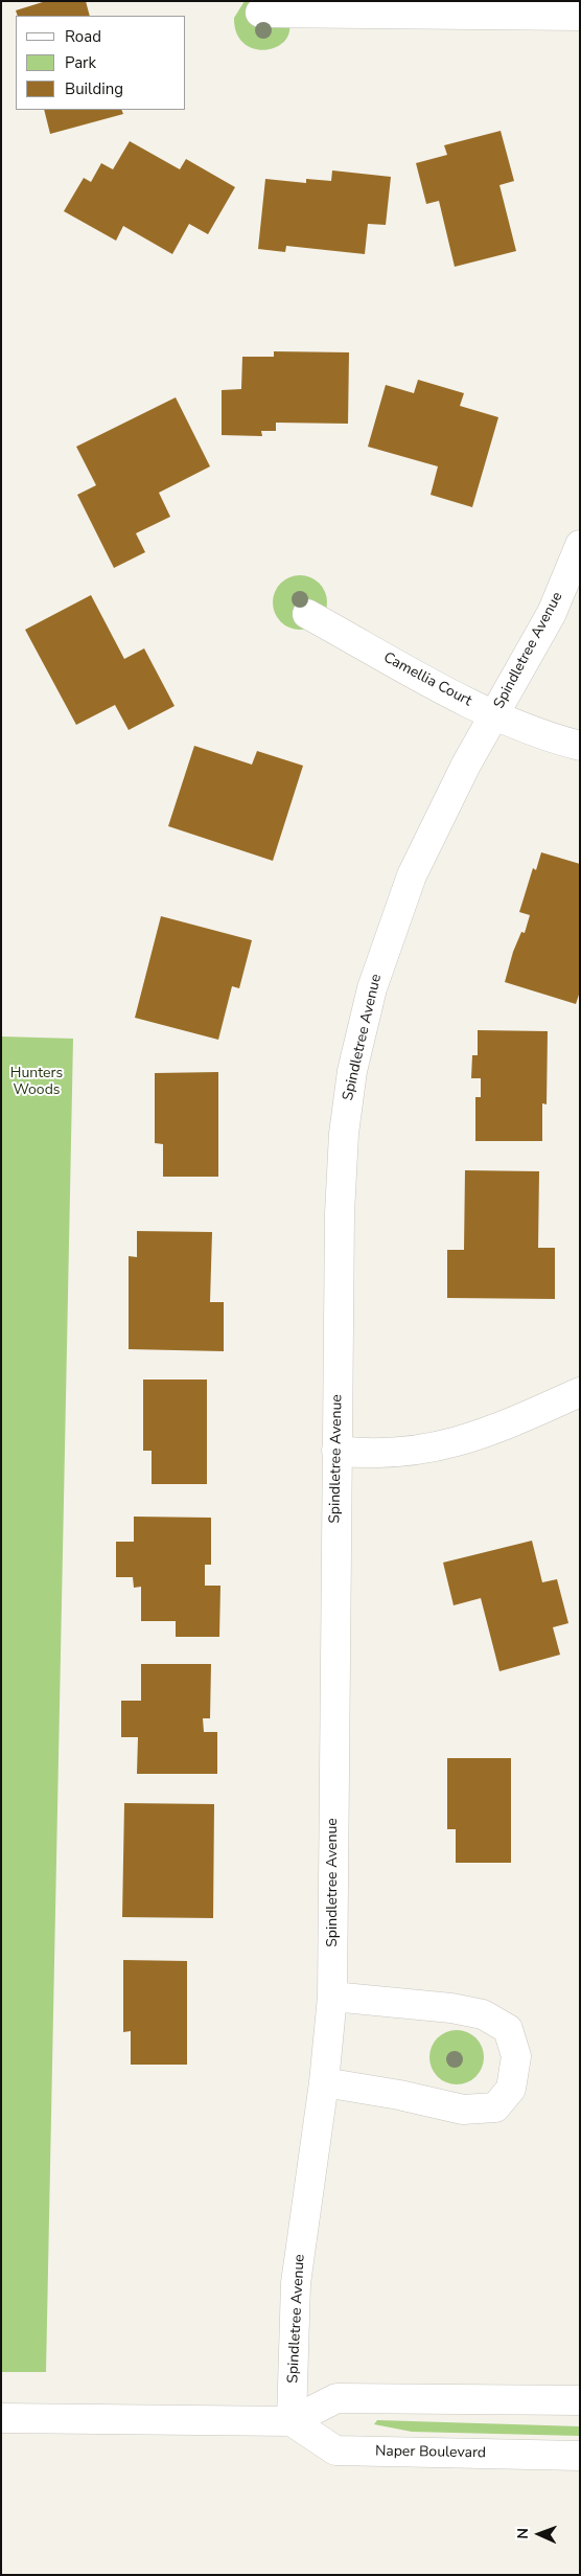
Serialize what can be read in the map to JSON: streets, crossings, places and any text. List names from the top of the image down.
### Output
{
  "streets": {
    "street": ["Spindletree Avenue", "Camellia Court", "Naper Boulevard"]
  },
  "crossings": [
    ["Spindletree Avenue", "Camellia Court"],
    ["Spindletree Avenue", "Naper Boulevard"]
  ],
  "parks": ["Hunters Woods"],
  "legend": ["Road", "Park", "Building"],
  "north": "left"
}
